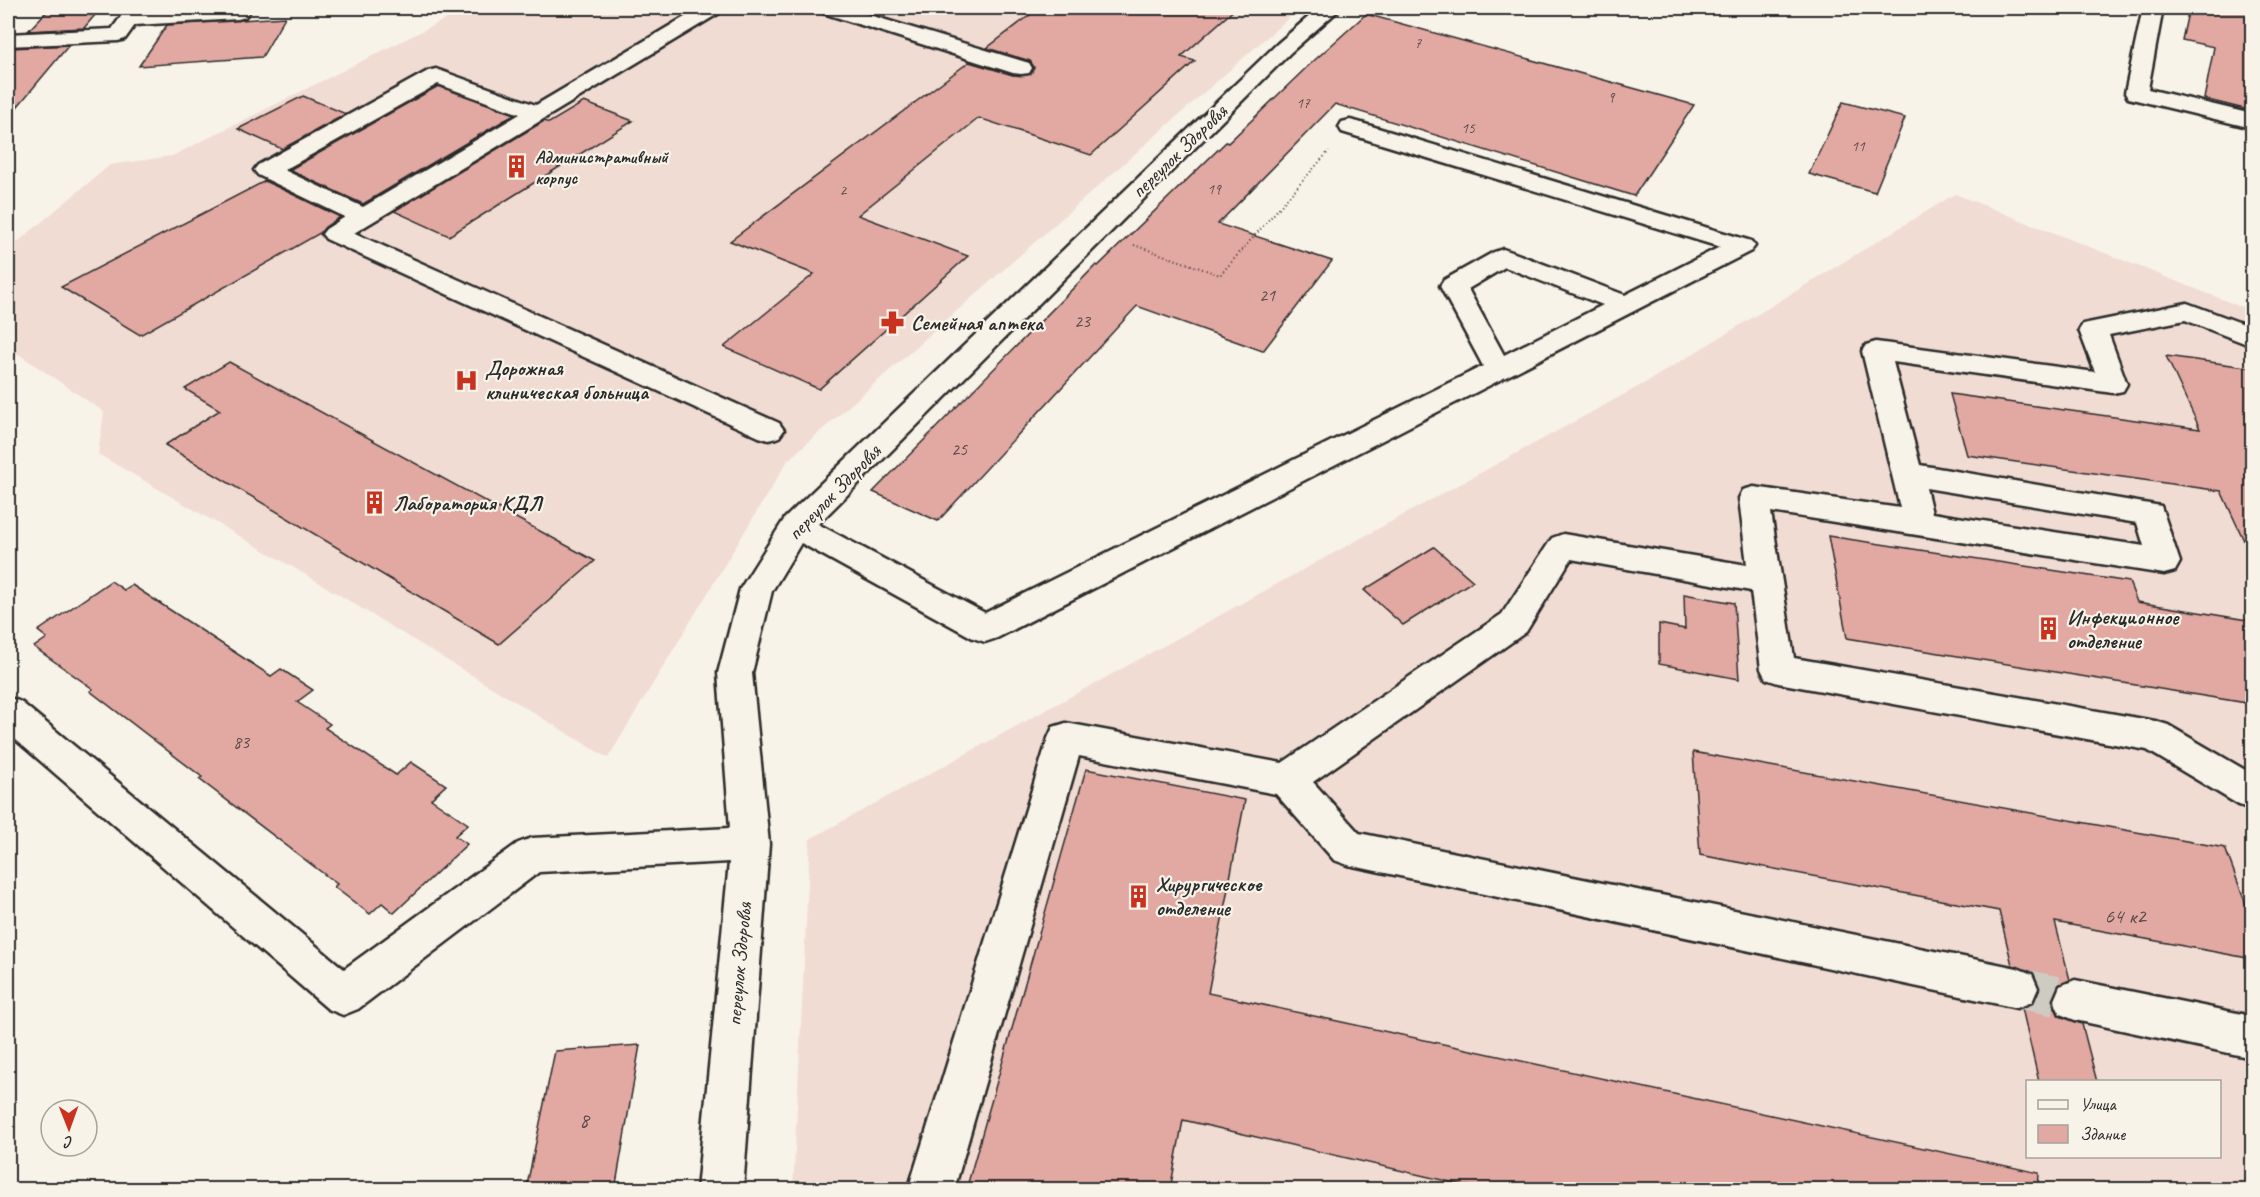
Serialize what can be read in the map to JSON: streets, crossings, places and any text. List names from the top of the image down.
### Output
{
  "streets": {
    "street": ["переулок Здоровья"]
  },
  "places": {
    "building": [
      "Административный корпус",
      "Лаборатория КДЛ",
      "Инфекционное отделение",
      "Хирургическое отделение"
    ],
    "pharmacy": ["Семейная аптека"],
    "hospital": ["Дорожная клиническая больница"]
  },
  "house_numbers": [
    "7",
    "9",
    "17",
    "15",
    "11",
    "19",
    "2",
    "21",
    "23",
    "25",
    "83",
    "64 к2",
    "8"
  ],
  "legend": ["Улица", "Здание"],
  "north": "bottom"
}
